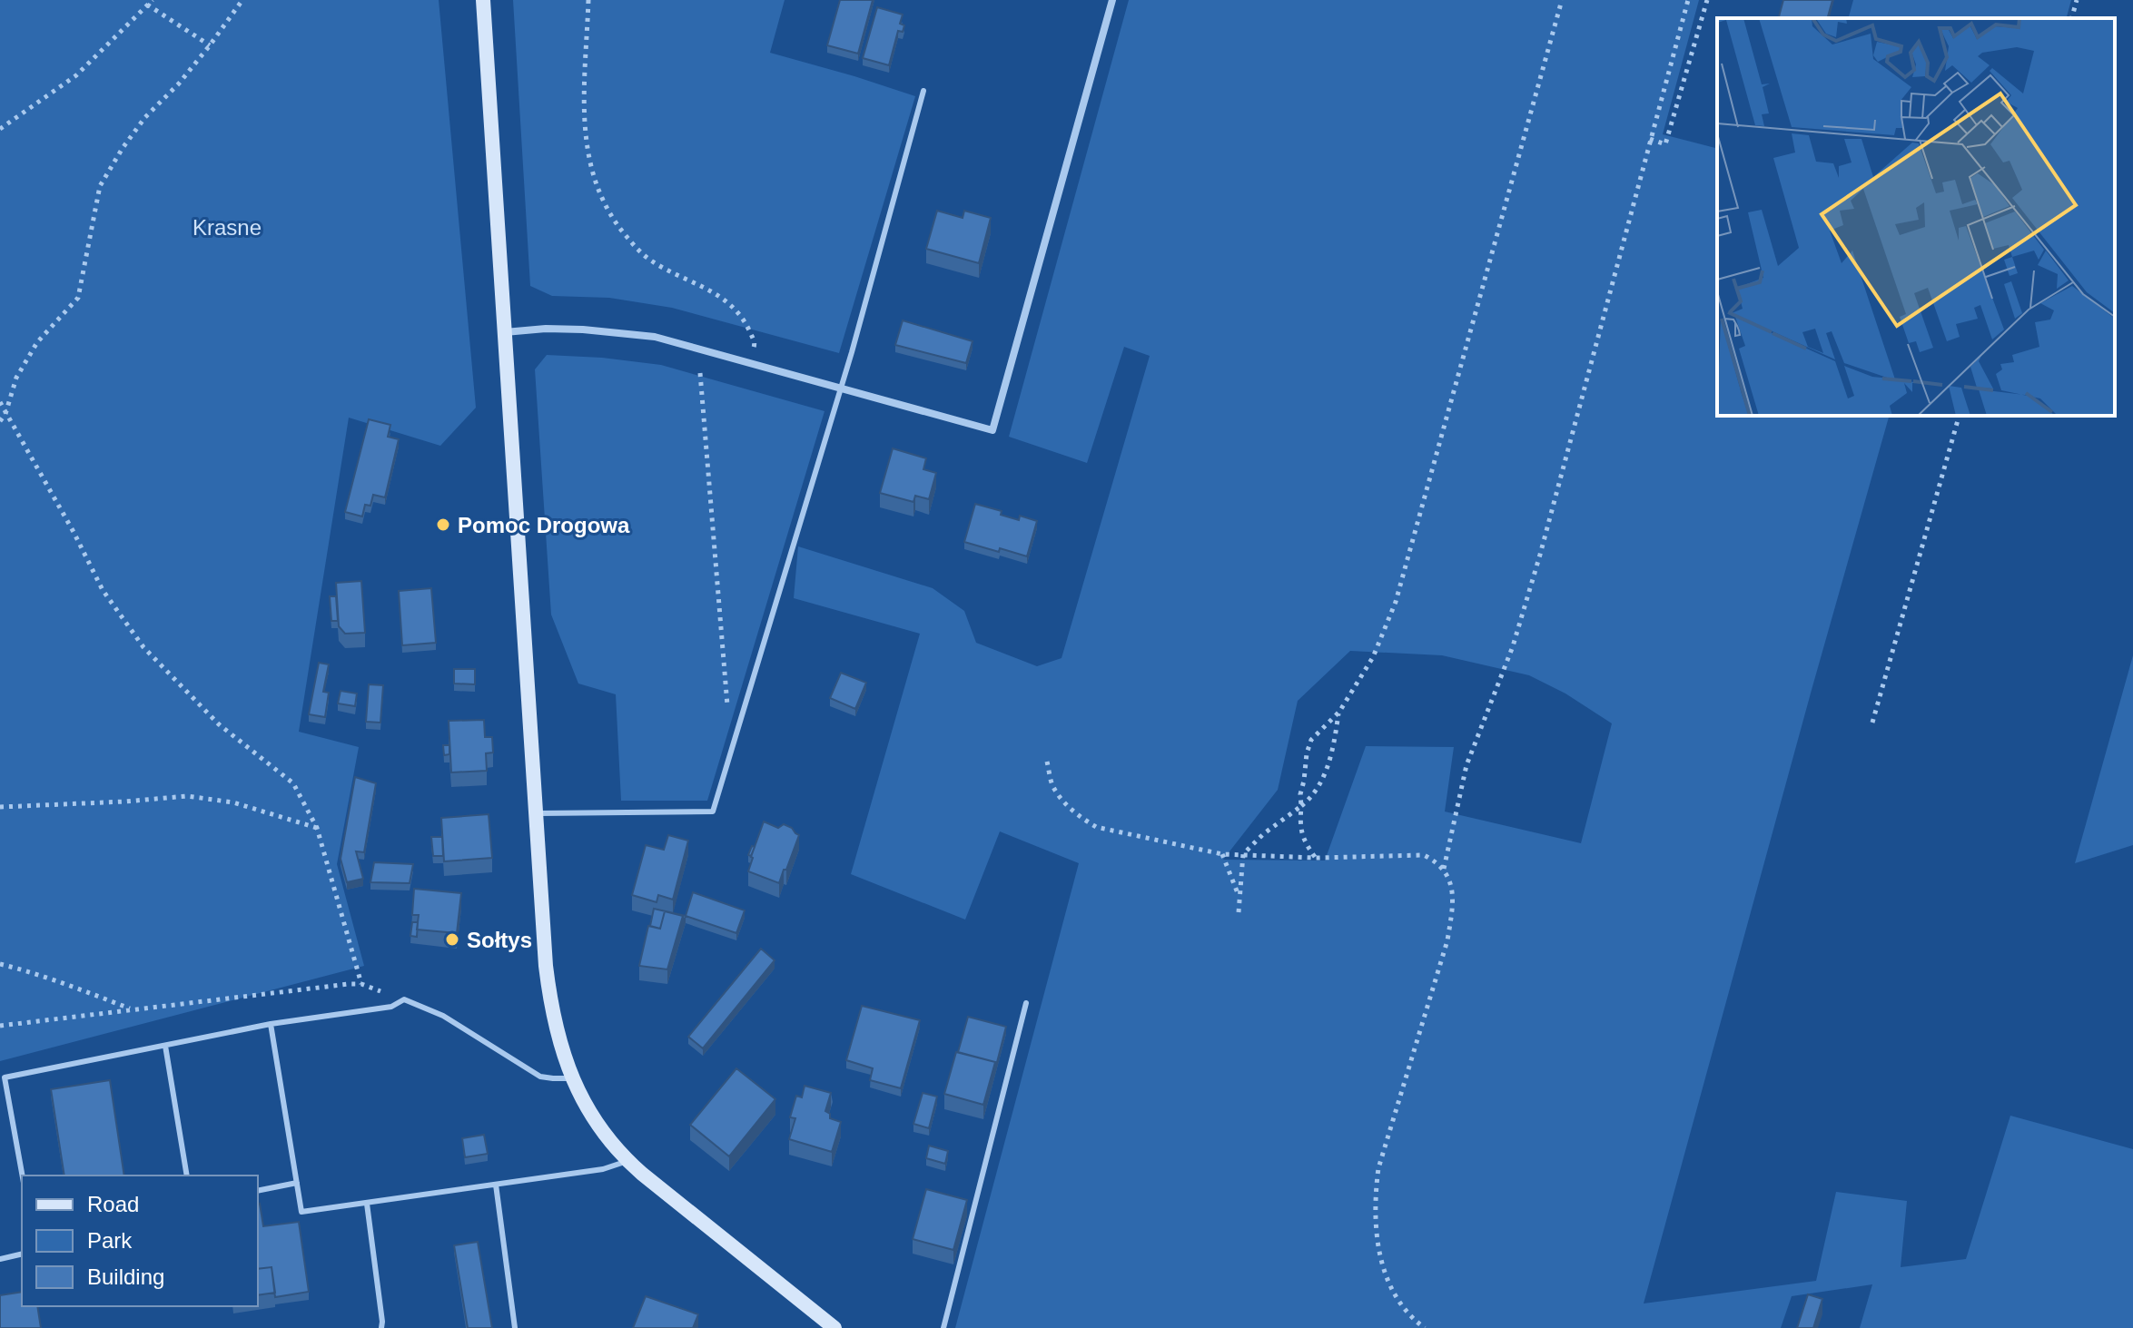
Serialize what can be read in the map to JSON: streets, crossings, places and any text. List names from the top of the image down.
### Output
{
  "parks": ["Krasne"],
  "places": ["Pomoc Drogowa", "Sołtys"],
  "legend": ["Road", "Park", "Building"]
}
